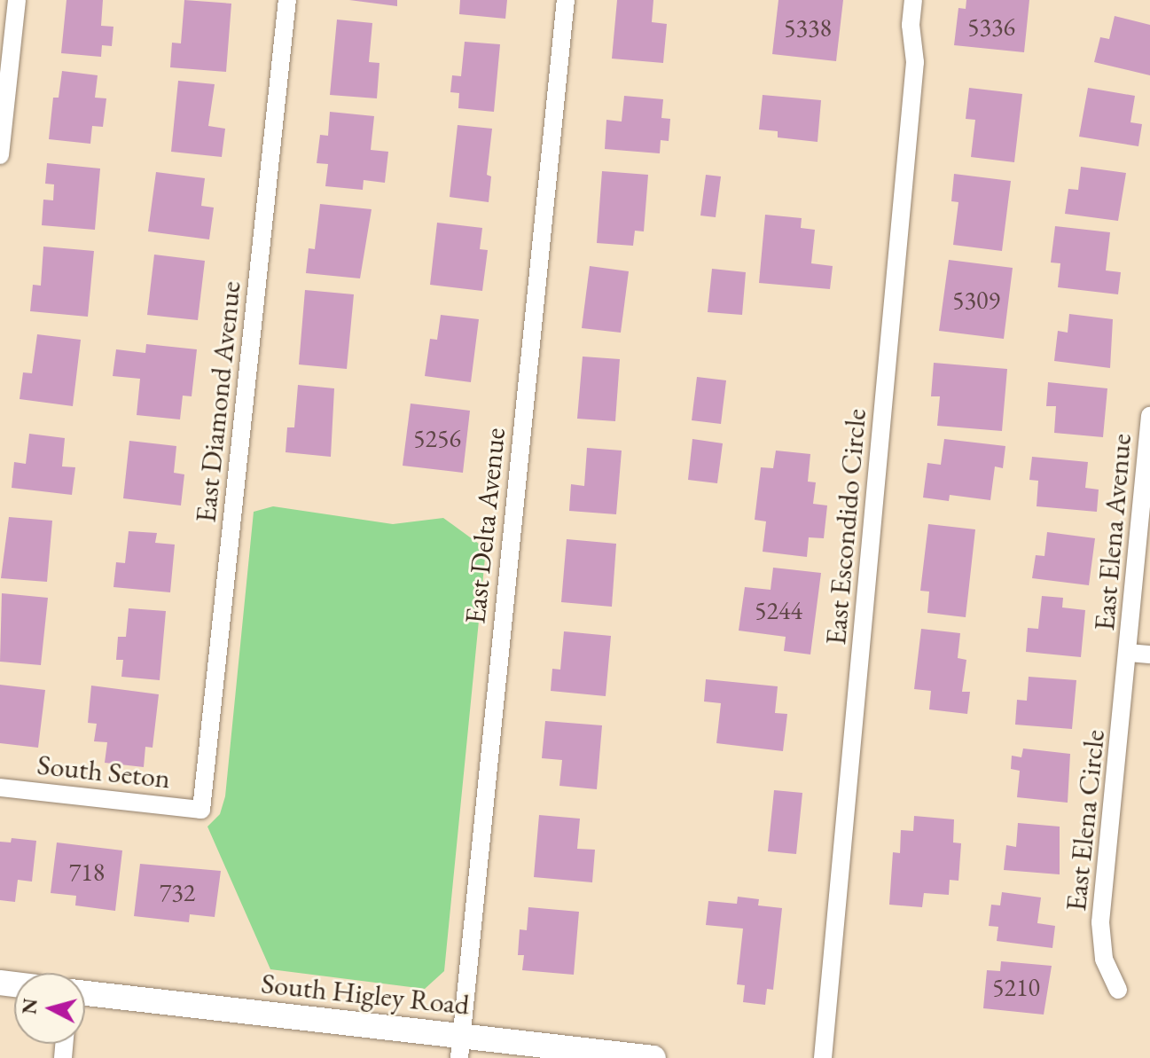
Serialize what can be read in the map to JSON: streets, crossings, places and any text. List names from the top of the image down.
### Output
{
  "streets": {
    "main road": ["South Higley Road"],
    "street": [
      "East Diamond Avenue",
      "East Delta Avenue",
      "East Escondido Circle",
      "East Elena Avenue",
      "South Seton",
      "East Elena Circle"
    ]
  },
  "crossings": [
    ["East Diamond Avenue", "South Seton"],
    ["East Delta Avenue", "South Higley Road"],
    ["East Elena Avenue", "East Elena Circle"]
  ],
  "house_numbers": [
    "5336",
    "5338",
    "5309",
    "5256",
    "5244",
    "718",
    "732",
    "5210"
  ],
  "north": "left"
}
